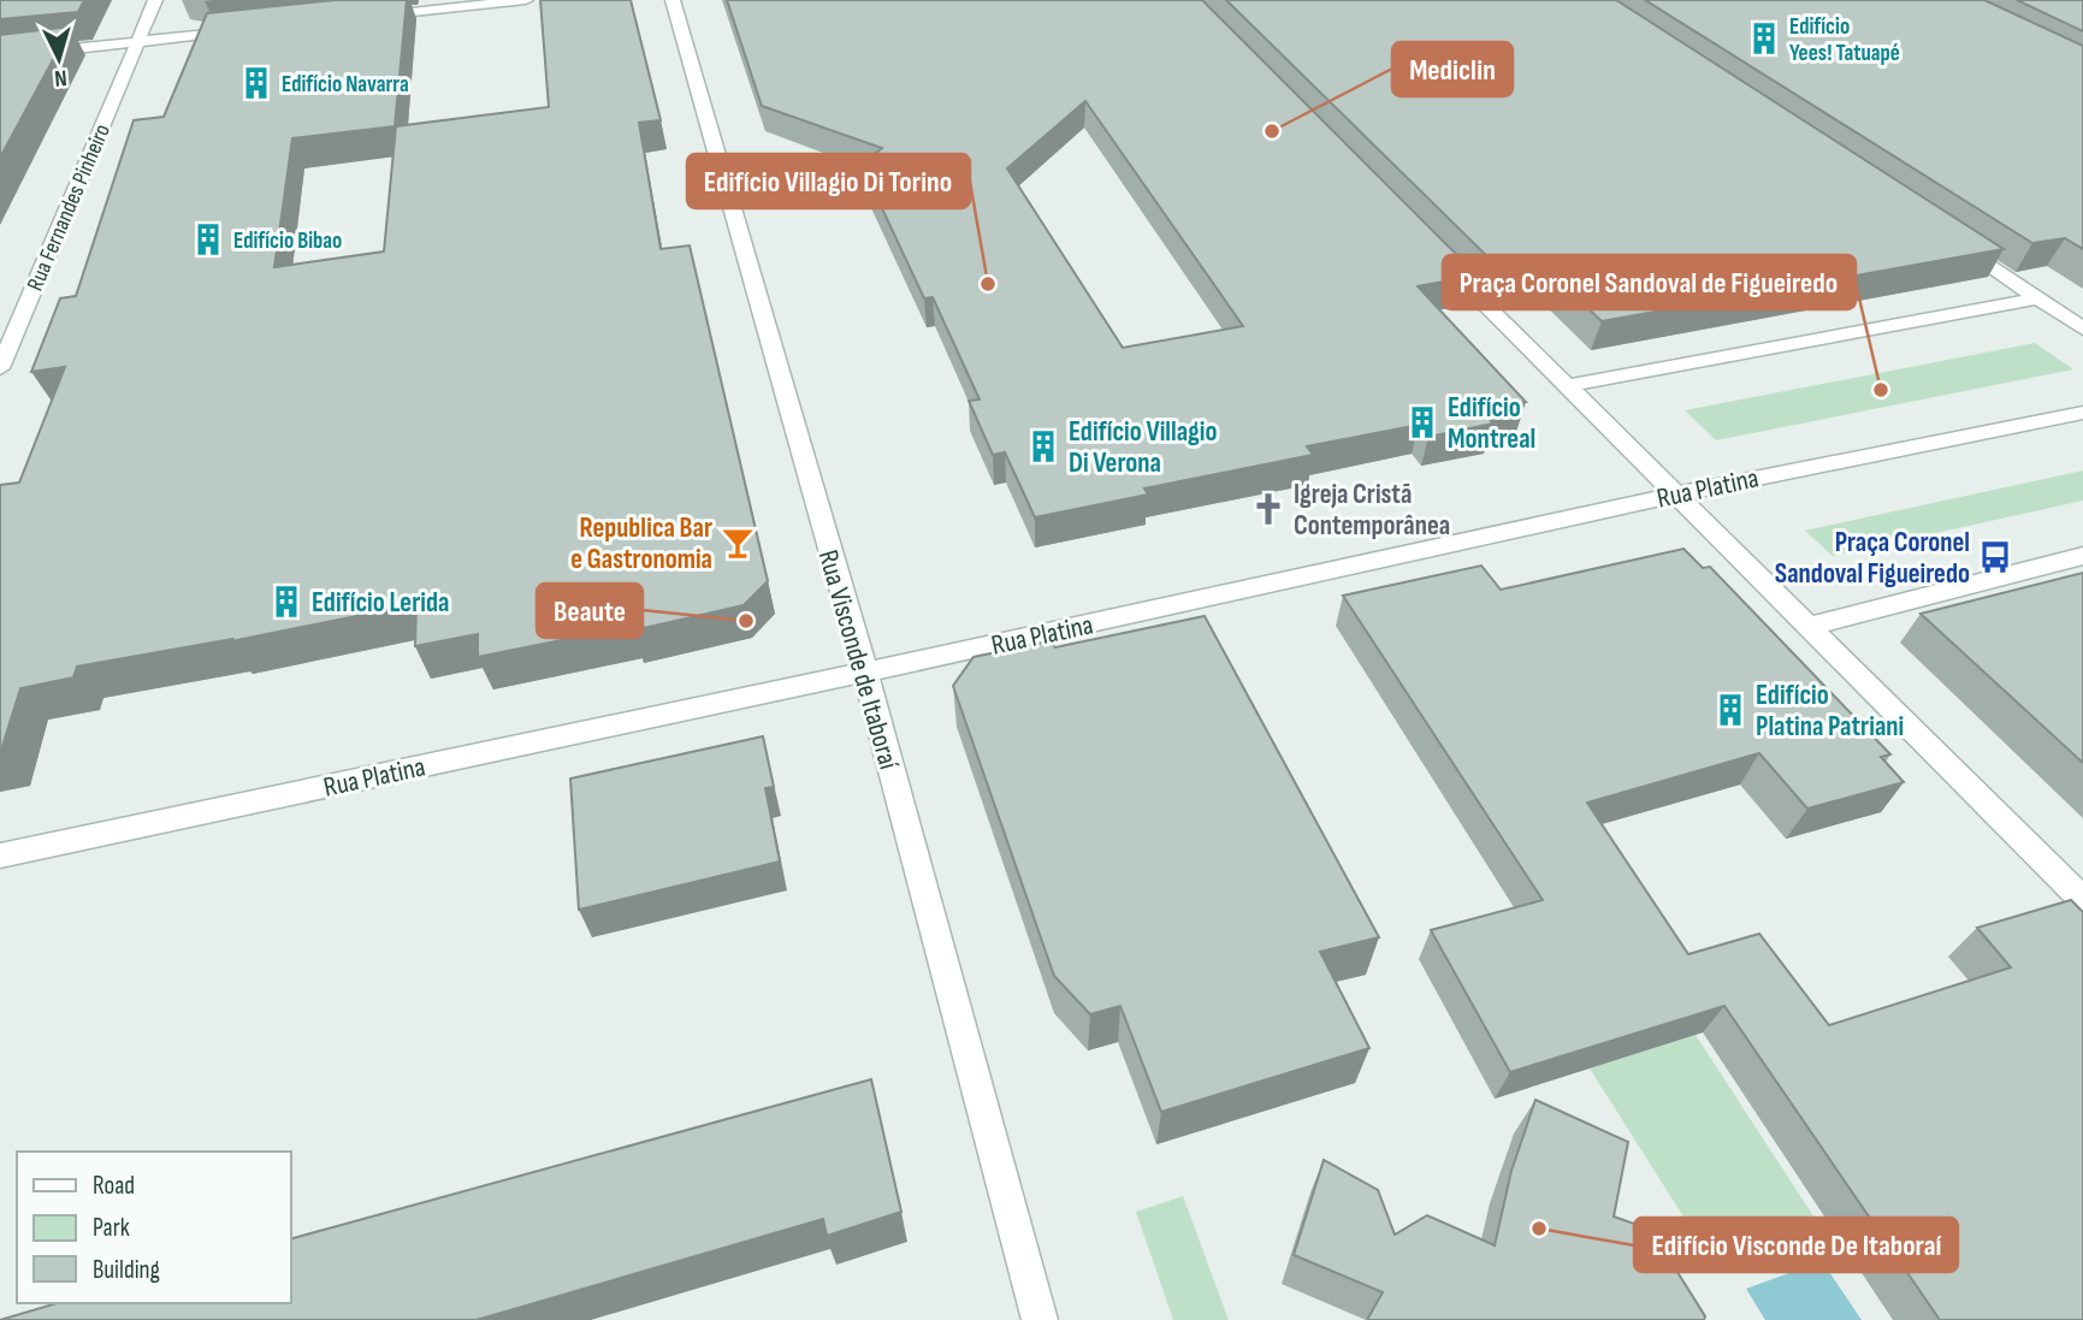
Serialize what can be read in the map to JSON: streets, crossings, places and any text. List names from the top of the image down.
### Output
{
  "streets": {
    "street": ["Rua Fernandes Pinheiro", "Rua Platina", "Rua Visconde de Itaboraí"]
  },
  "crossings": [
    ["Rua Platina", "Rua Visconde de Itaboraí"]
  ],
  "places": {
    "building": [
      "Edifício Yees! Tatuapé",
      "Edifício Navarra",
      "Edifício Bibao",
      "Edifício Montreal",
      "Edifício Villagio Di Verona",
      "Edifício Lerida",
      "Edifício Platina Patriani"
    ],
    "other": [
      "Mediclin",
      "Edifício Villagio Di Torino",
      "Praça Coronel Sandoval de Figueiredo",
      "Beaute",
      "Edifício Visconde De Itaboraí"
    ],
    "church": ["Igreja Cristã Contemporânea"],
    "bar": ["Republica Bar e Gastronomia"],
    "bus stop": ["Praça Coronel Sandoval Figueiredo"]
  },
  "legend": ["Road", "Park", "Building"],
  "north": "bottom"
}
